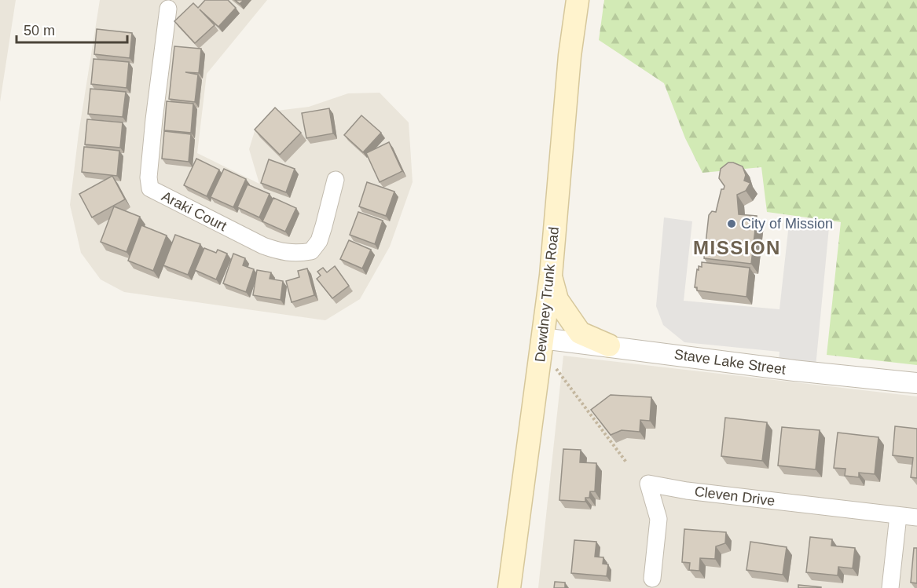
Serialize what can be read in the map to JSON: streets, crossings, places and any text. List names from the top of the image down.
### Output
{
  "streets": {
    "main road": ["Dewdney Trunk Road"],
    "street": ["Araki Court", "Stave Lake Street", "Cleven Drive"]
  },
  "crossings": [
    ["Dewdney Trunk Road", "Stave Lake Street"]
  ],
  "districts": ["MISSION"],
  "places": ["City of Mission"],
  "scale_bar": "50 m"
}
